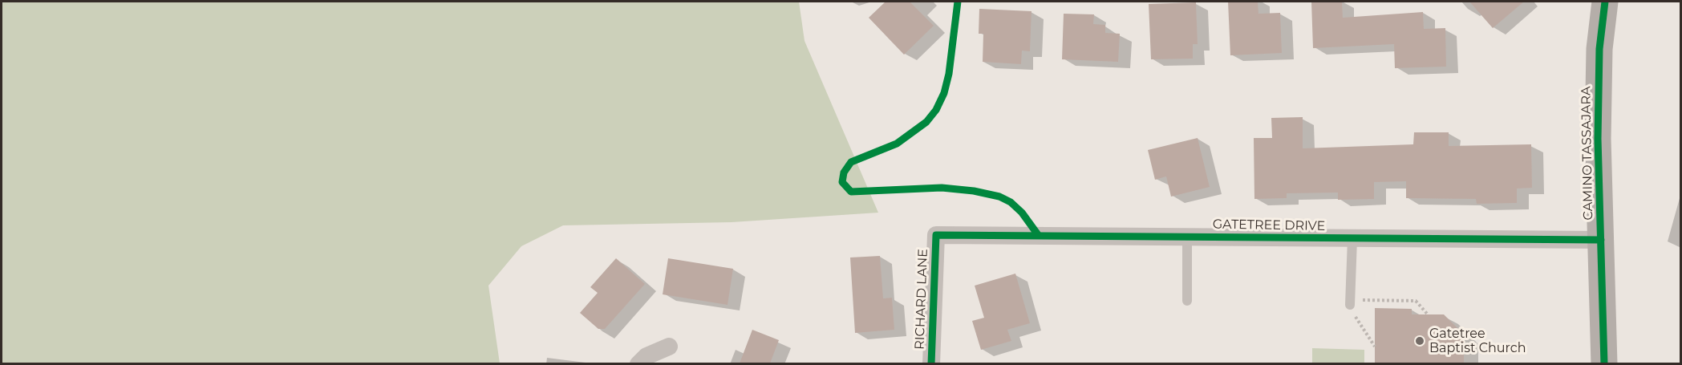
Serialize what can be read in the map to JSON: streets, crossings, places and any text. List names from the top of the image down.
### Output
{
  "streets": {
    "street": ["CAMINO TASSAJARA", "GATETREE DRIVE", "RICHARD LANE"]
  },
  "crossings": [
    ["CAMINO TASSAJARA", "GATETREE DRIVE"],
    ["GATETREE DRIVE", "RICHARD LANE"]
  ],
  "places": ["Gatetree Baptist Church"]
}
